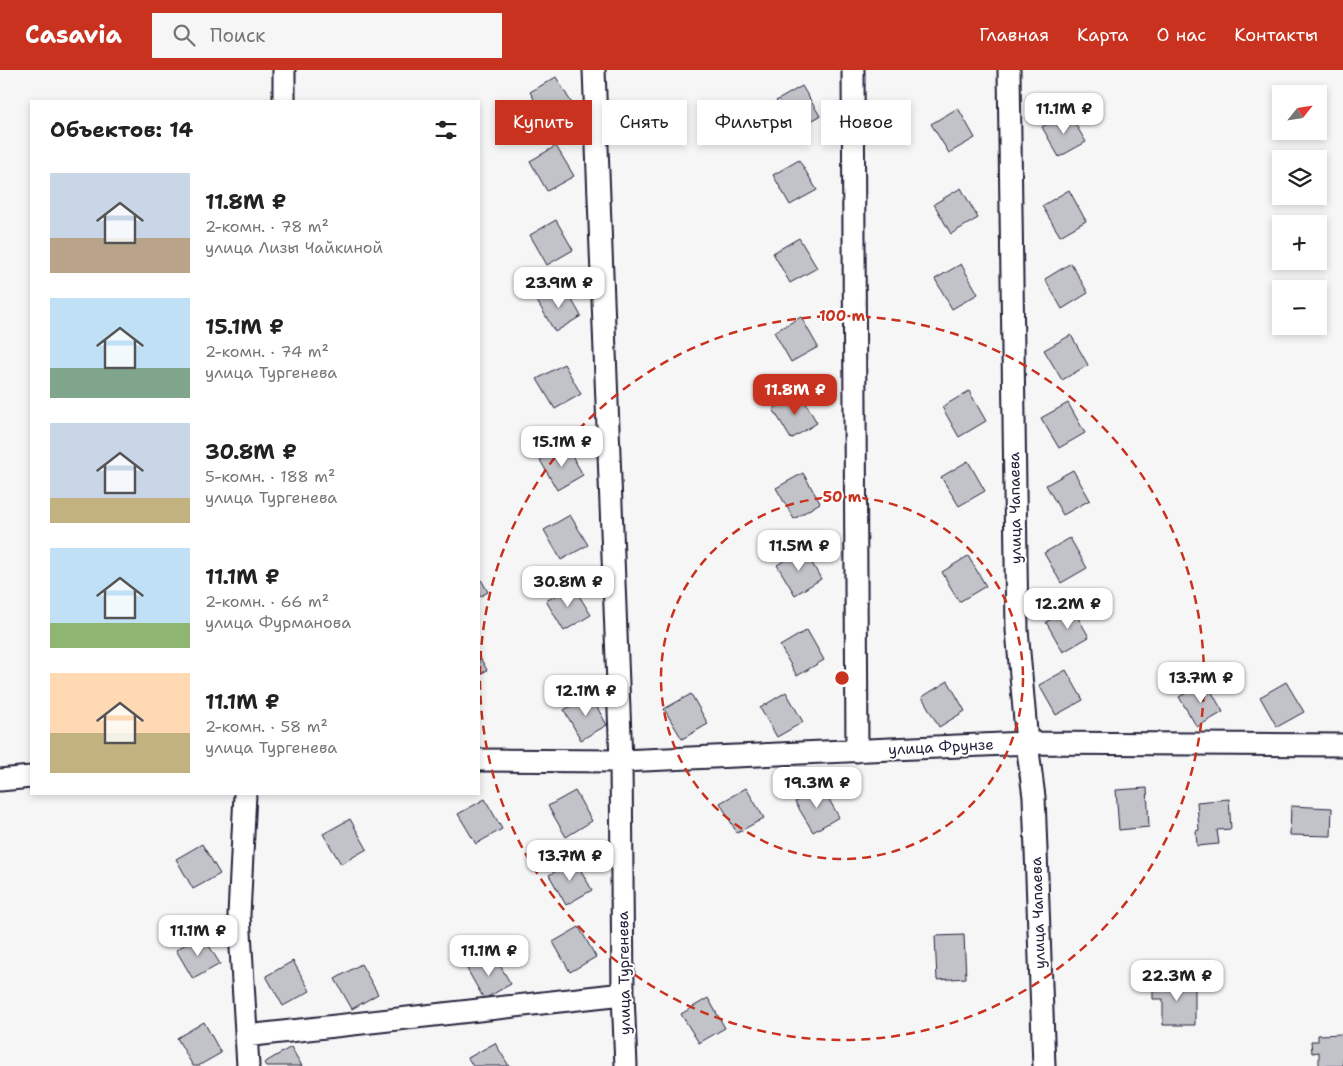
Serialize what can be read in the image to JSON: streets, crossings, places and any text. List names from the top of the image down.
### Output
{
  "streets": {
    "street": ["улица Чапаева", "улица Фрунзе", "улица Тургенева"]
  },
  "crossings": [
    ["улица Чапаева", "улица Фрунзе"],
    ["улица Фрунзе", "улица Тургенева"]
  ],
  "north": "top right",
  "page": {
    "header": "Casavia",
    "search": "Поиск",
    "nav": [
      "Главная",
      "Карта",
      "О нас",
      "Контакты"
    ],
    "map_buttons": ["+", "−"],
    "price": [
      "11.1M ₽",
      "23.9M ₽",
      "11.8M ₽",
      "15.1M ₽",
      "11.5M ₽",
      "30.8M ₽",
      "12.2M ₽",
      "13.7M ₽",
      "12.1M ₽",
      "19.3M ₽",
      "13.7M ₽",
      "11.1M ₽",
      "11.1M ₽",
      "22.3M ₽"
    ],
    "chip": [
      "Купить",
      "Снять",
      "Фильтры",
      "Новое"
    ],
    "heading": "Объектов: 14",
    "list": [
      {
        "name": "11.8M ₽",
        "note": "2-комн. · 78 m² · улица Лизы Чайкиной"
      },
      {
        "name": "15.1M ₽",
        "note": "2-комн. · 74 m² · улица Тургенева"
      },
      {
        "name": "30.8M ₽",
        "note": "5-комн. · 188 m² · улица Тургенева"
      },
      {
        "name": "11.1M ₽",
        "note": "2-комн. · 66 m² · улица Фурманова"
      },
      {
        "name": "11.1M ₽",
        "note": "2-комн. · 58 m² · улица Тургенева"
      }
    ]
  },
  "rings": ["100 m", "50 m"]
}
